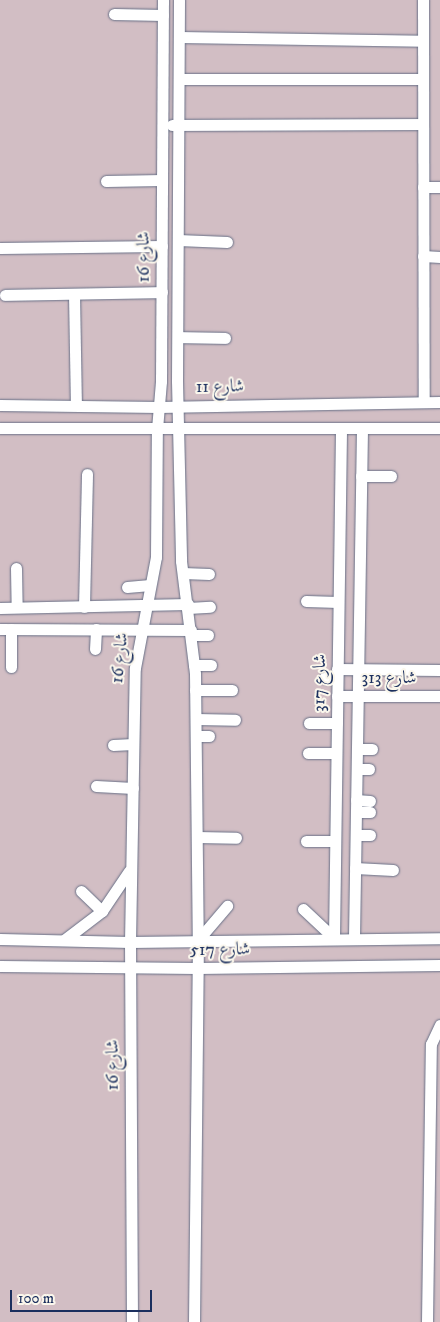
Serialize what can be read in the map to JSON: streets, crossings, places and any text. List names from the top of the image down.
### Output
{
  "streets": {
    "street": [
      "شارع 16",
      "شارع 11",
      "شارع 313",
      "شارع 317",
      "شارع 517"
    ]
  },
  "crossings": [
    ["شارع 16", "شارع 11"],
    ["شارع 16", "شارع 517"],
    ["شارع 313", "شارع 317"],
    ["شارع 317", "شارع 517"]
  ],
  "scale_bar": "100 m"
}
